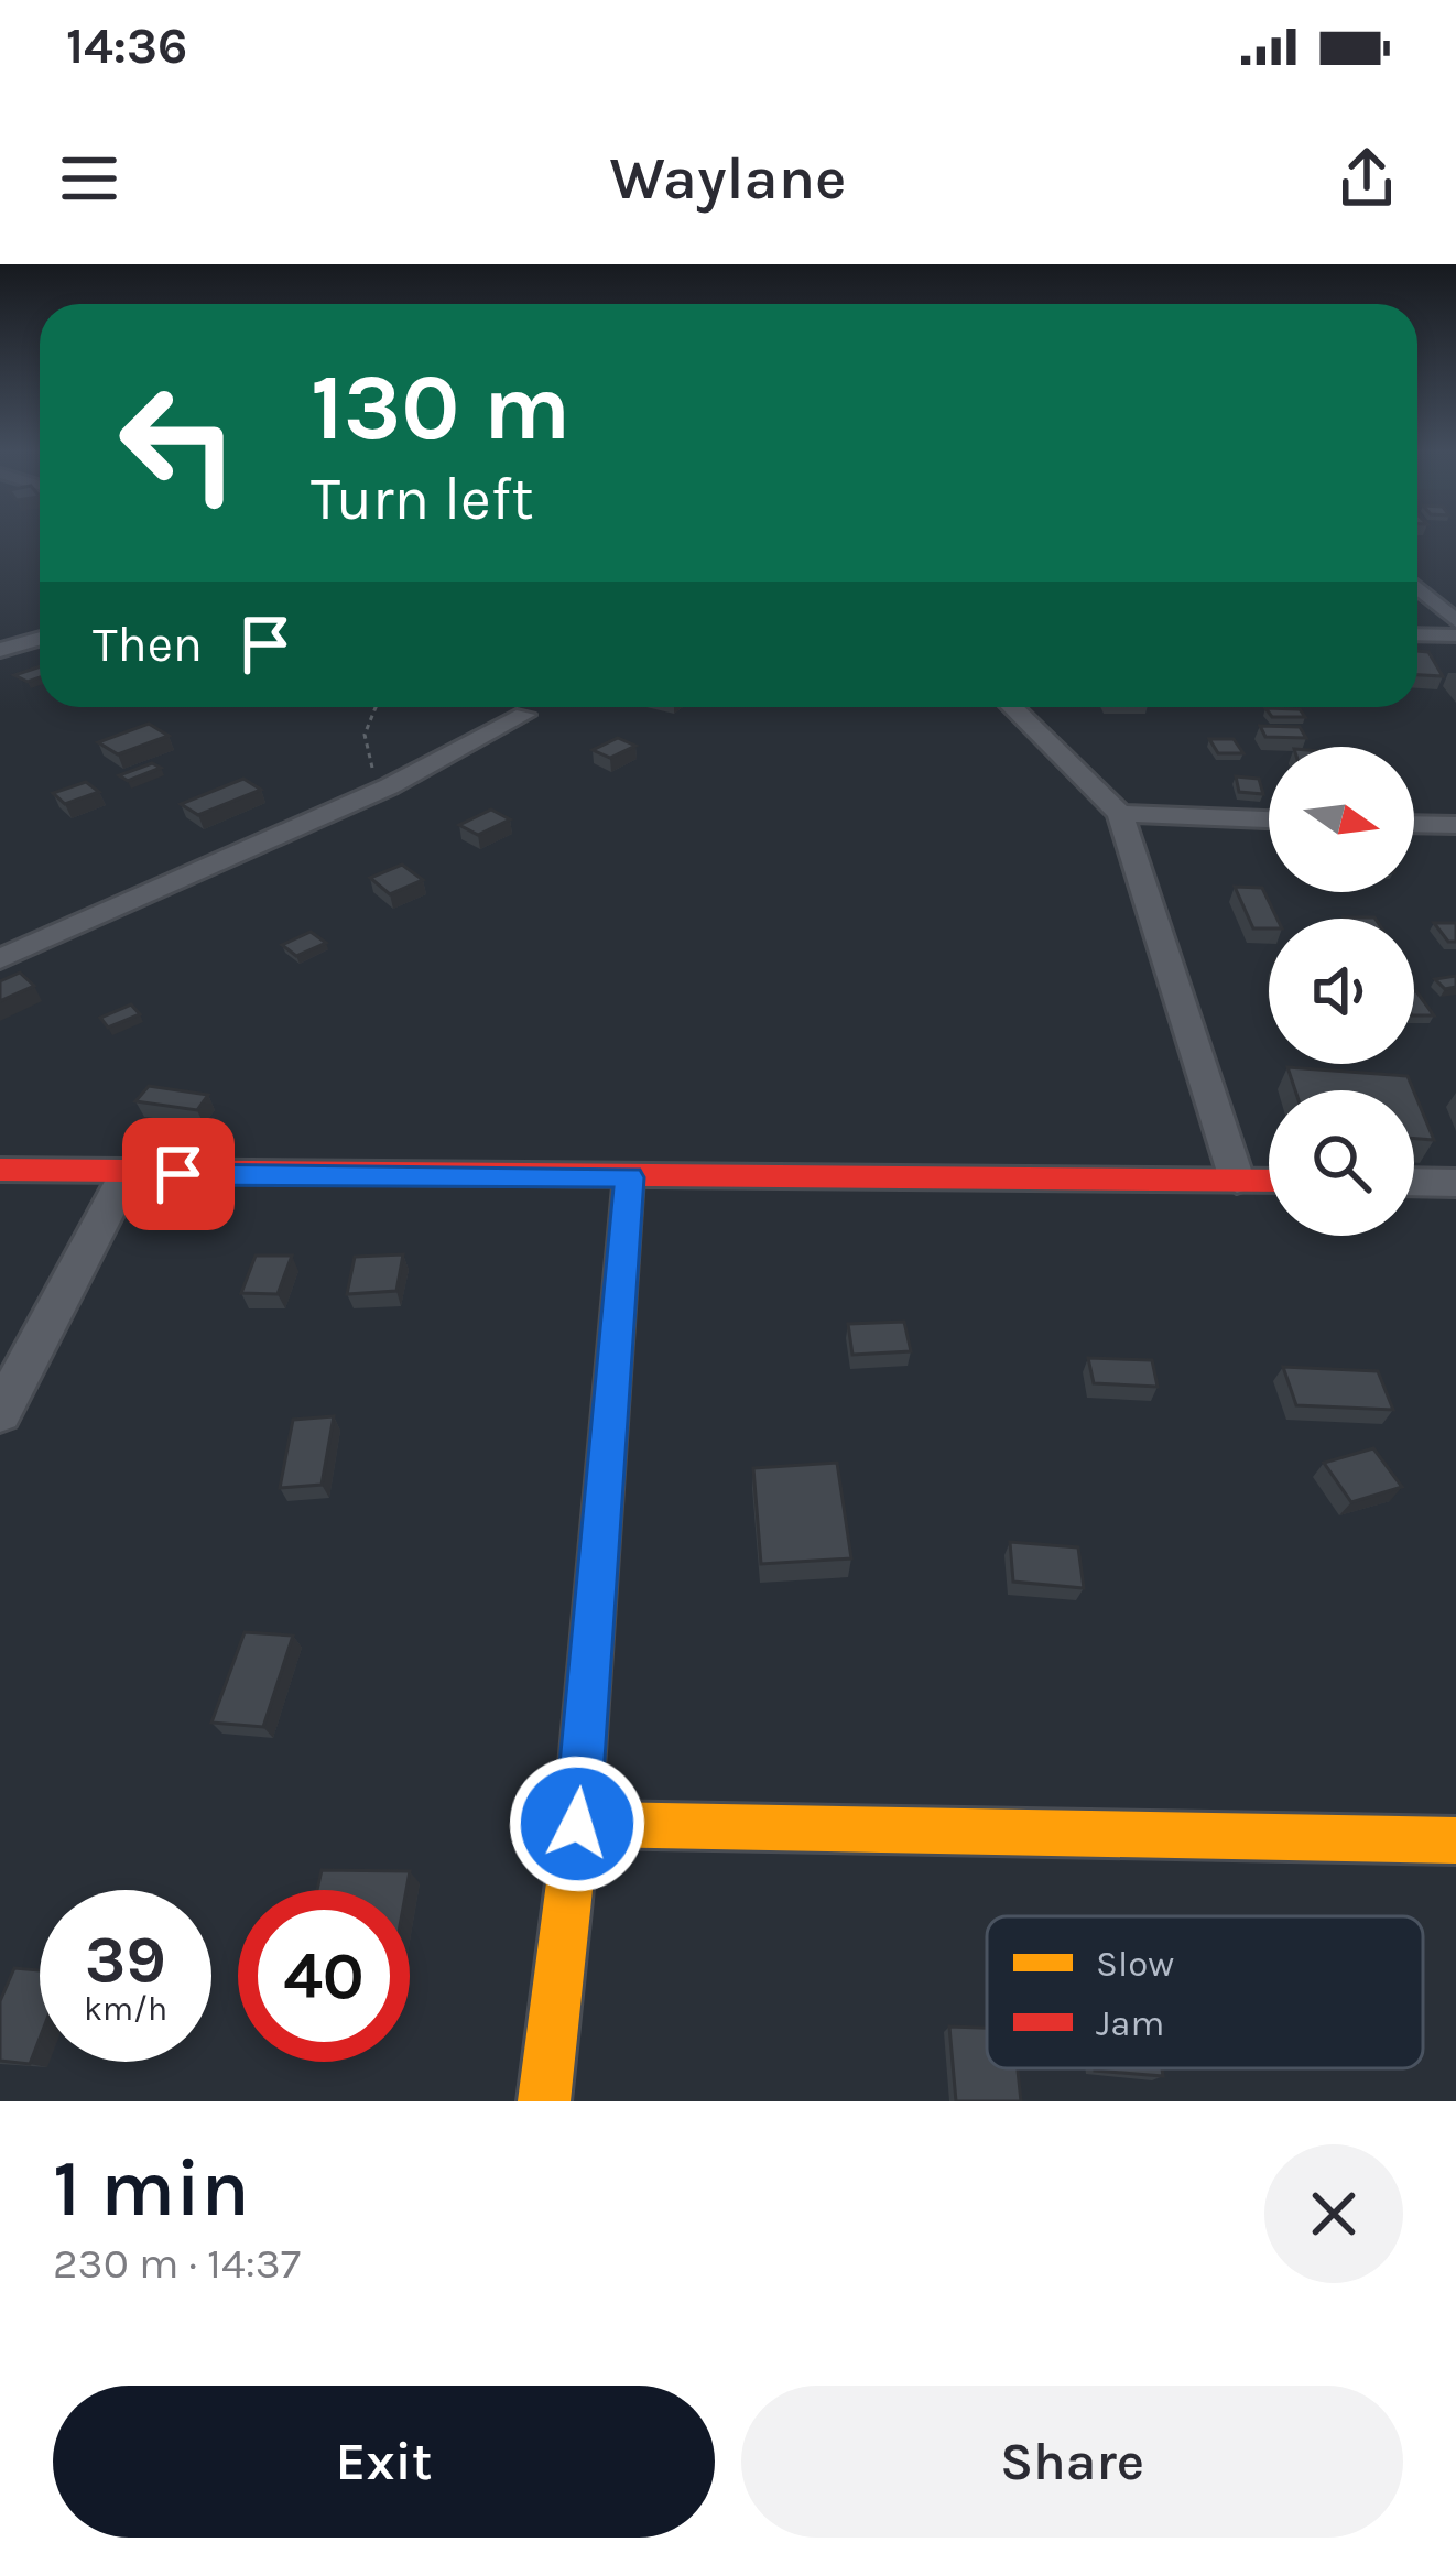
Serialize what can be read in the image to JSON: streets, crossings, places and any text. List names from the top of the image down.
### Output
{
  "legend": ["Slow", "Jam"],
  "north": "right",
  "page": {
    "status": "14:36",
    "header": "Waylane",
    "turn": ["130 m", "Turn left"],
    "then": "Then",
    "speed": "39 km/h",
    "limit": "40",
    "heading": ["1 min", "230 m · 14:37"],
    "buttons": ["Exit", "Share"]
  }
}
